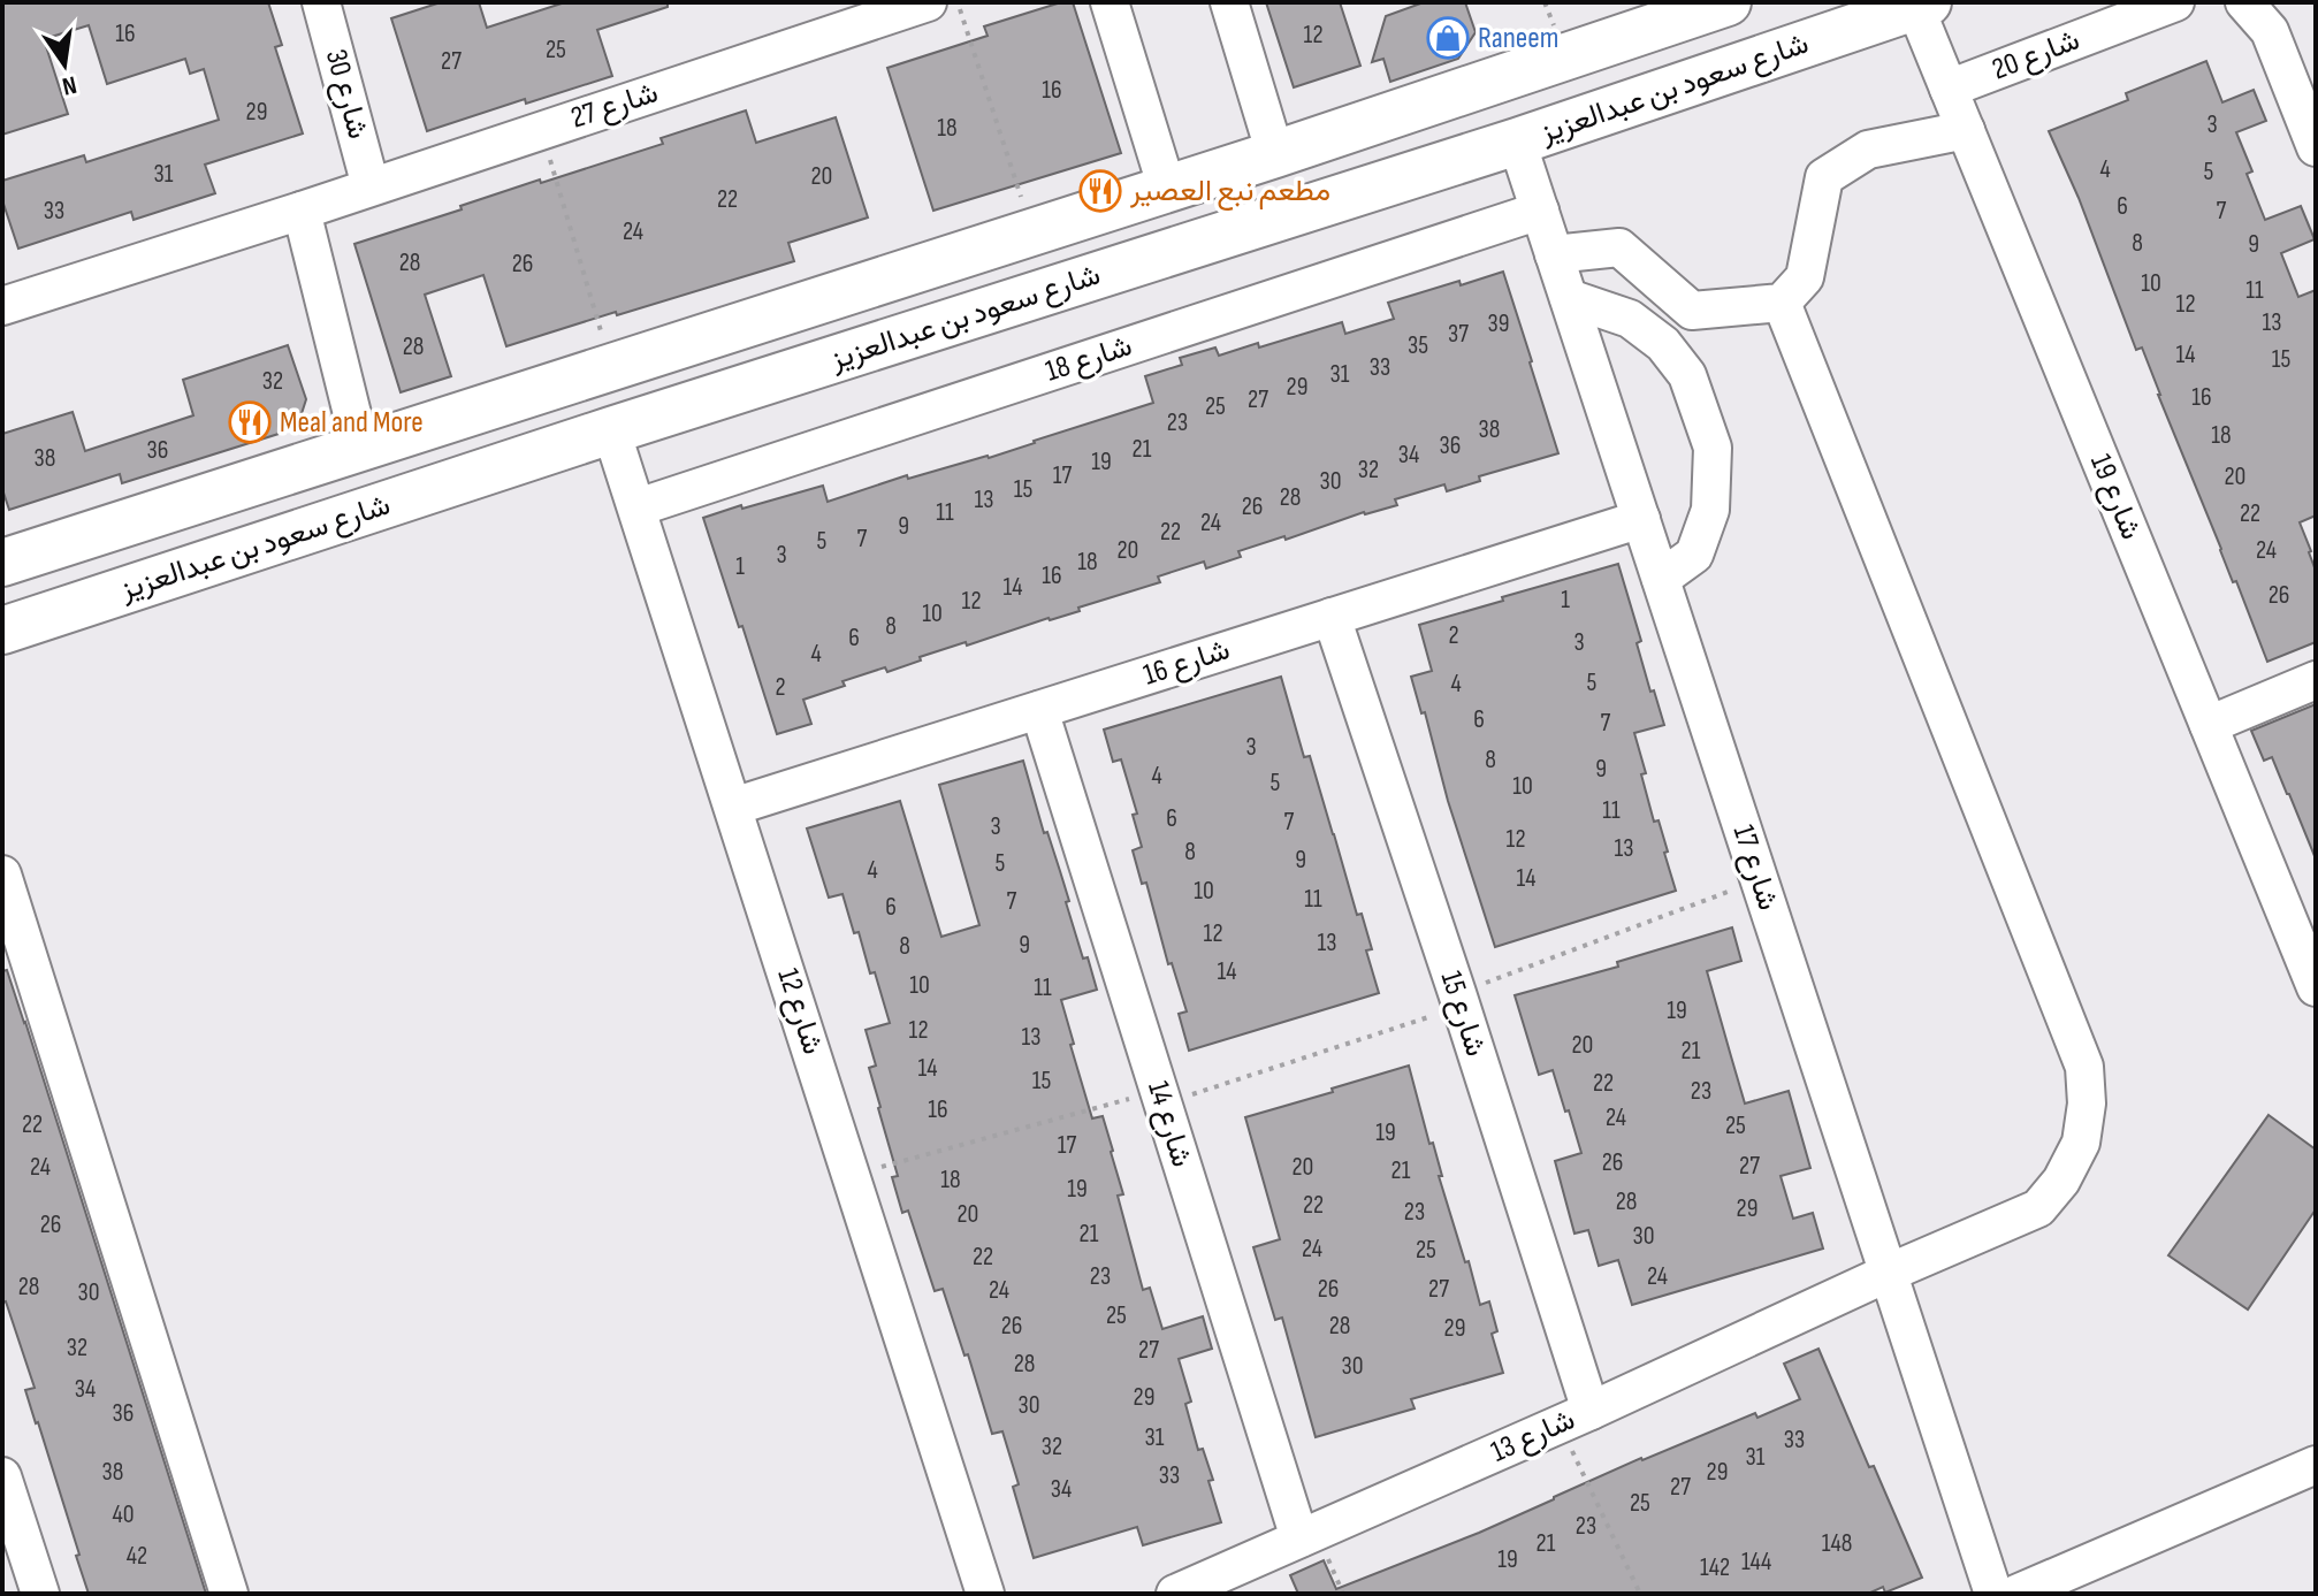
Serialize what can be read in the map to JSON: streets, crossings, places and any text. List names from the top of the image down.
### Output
{
  "streets": {
    "main road": ["شارع سعود بن عبدالعزيز"],
    "street": [
      "شارع 20",
      "شارع 30",
      "شارع 27",
      "شارع 18",
      "شارع 19",
      "شارع 16",
      "شارع 17",
      "شارع 12",
      "شارع 15",
      "شارع 14",
      "شارع 13"
    ]
  },
  "crossings": [
    ["شارع 20", "شارع 19"],
    ["شارع سعود بن عبدالعزيز", "شارع 19"],
    ["شارع سعود بن عبدالعزيز", "شارع 17"],
    ["شارع سعود بن عبدالعزيز", "شارع 12"],
    ["شارع 30", "شارع 27"],
    ["شارع 18", "شارع 17"],
    ["شارع 18", "شارع 12"],
    ["شارع 16", "شارع 17"],
    ["شارع 16", "شارع 12"],
    ["شارع 16", "شارع 15"],
    ["شارع 16", "شارع 14"],
    ["شارع 17", "شارع 13"],
    ["شارع 15", "شارع 13"],
    ["شارع 14", "شارع 13"]
  ],
  "places": {
    "shop": ["Raneem"],
    "restaurant": ["مطعم نبع العصير", "Meal and More"]
  },
  "house_numbers": [
    "16",
    "12",
    "25",
    "27",
    "16",
    "29",
    "3",
    "18",
    "4",
    "5",
    "31",
    "20",
    "22",
    "6",
    "33",
    "7",
    "24",
    "8",
    "9",
    "28",
    "26",
    "10",
    "11",
    "12",
    "13",
    "39",
    "37",
    "35",
    "28",
    "14",
    "15",
    "33",
    "31",
    "32",
    "29",
    "16",
    "27",
    "25",
    "23",
    "38",
    "18",
    "36",
    "21",
    "36",
    "34",
    "38",
    "19",
    "32",
    "17",
    "20",
    "30",
    "15",
    "28",
    "13",
    "26",
    "11",
    "22",
    "24",
    "9",
    "22",
    "7",
    "5",
    "20",
    "24",
    "3",
    "18",
    "1",
    "16",
    "14",
    "26",
    "1",
    "12",
    "10",
    "8",
    "2",
    "6",
    "3",
    "4",
    "5",
    "4",
    "2",
    "6",
    "7",
    "3",
    "8",
    "9",
    "4",
    "5",
    "10",
    "11",
    "6",
    "7",
    "3",
    "12",
    "13",
    "8",
    "9",
    "5",
    "4",
    "14",
    "10",
    "11",
    "7",
    "6",
    "12",
    "13",
    "9",
    "8",
    "14",
    "10",
    "11",
    "19",
    "12",
    "13",
    "20",
    "21",
    "14",
    "15",
    "22",
    "23",
    "16",
    "24",
    "22",
    "25",
    "19",
    "17",
    "26",
    "27",
    "24",
    "20",
    "21",
    "18",
    "19",
    "28",
    "22",
    "29",
    "23",
    "20",
    "26",
    "21",
    "30",
    "24",
    "25",
    "22",
    "23",
    "24",
    "28",
    "26",
    "27",
    "24",
    "30",
    "25",
    "26",
    "28",
    "29",
    "32",
    "27",
    "28",
    "30",
    "34",
    "29",
    "30",
    "36",
    "31",
    "33",
    "32",
    "31",
    "38",
    "29",
    "33",
    "27",
    "34",
    "25",
    "40",
    "23",
    "21",
    "148",
    "42",
    "19",
    "144",
    "142"
  ],
  "north": "bottom"
}
